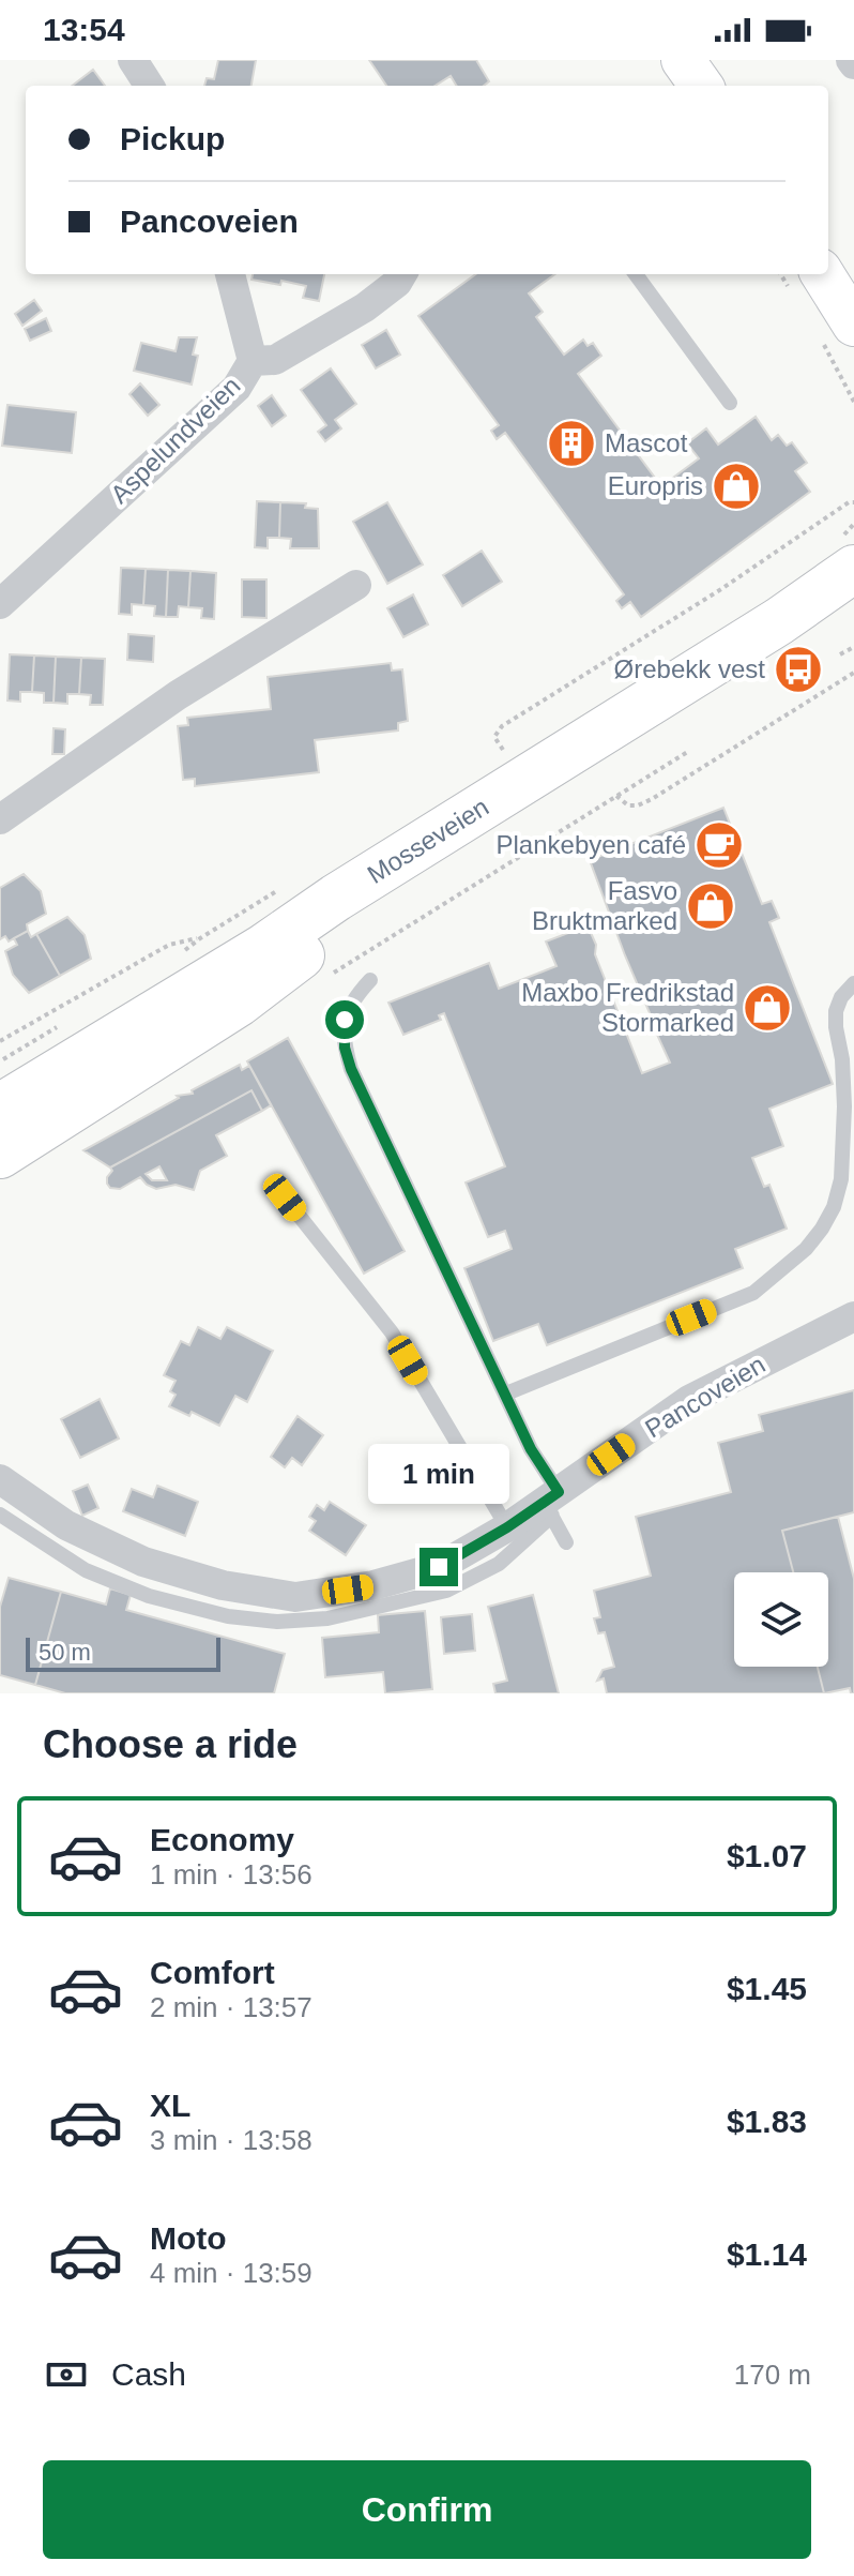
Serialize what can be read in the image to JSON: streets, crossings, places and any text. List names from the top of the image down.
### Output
{
  "streets": {
    "highway": ["Mosseveien"],
    "street": ["Aspelundveien", "Pancoveien"]
  },
  "places": {
    "building": ["Mascot"],
    "shop": ["Europris", "Fasvo Bruktmarked", "Maxbo Fredrikstad Stormarked"],
    "bus stop": ["Ørebekk vest"],
    "cafe": ["Plankebyen café"]
  },
  "scale_bar": "50 m",
  "page": {
    "status": "13:54",
    "banner": ["Pickup", "Pancoveien"],
    "bubble": "1 min",
    "scale": "50 m",
    "heading": "Choose a ride",
    "list": [
      {
        "name": "Economy",
        "note": "1 min · 13:56",
        "value": "$1.07"
      },
      {
        "name": "Comfort",
        "note": "2 min · 13:57",
        "value": "$1.45"
      },
      {
        "name": "XL",
        "note": "3 min · 13:58",
        "value": "$1.83"
      },
      {
        "name": "Moto",
        "note": "4 min · 13:59",
        "value": "$1.14"
      }
    ],
    "pay": ["Cash", "170 m"],
    "buttons": "Confirm"
  }
}
